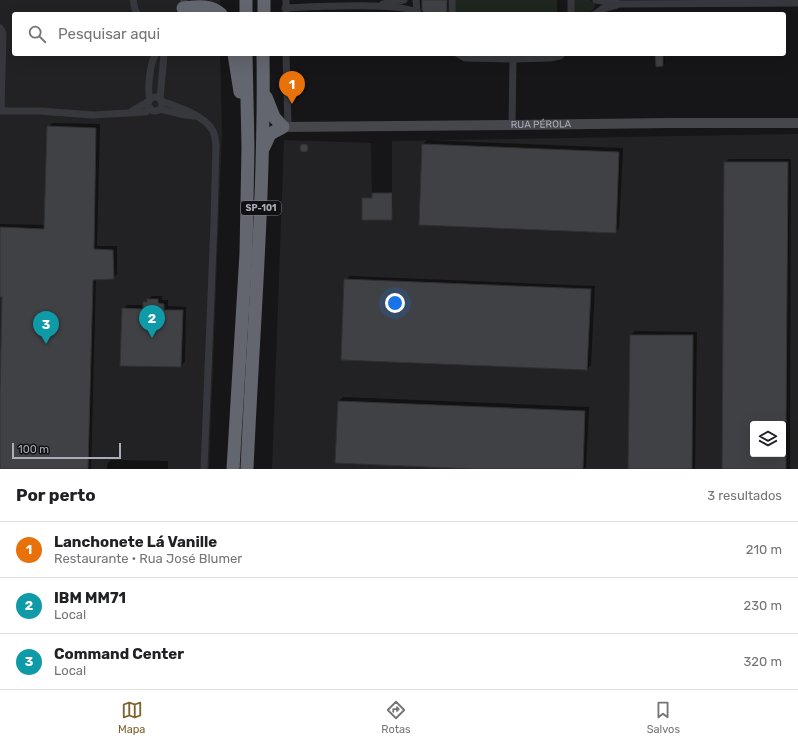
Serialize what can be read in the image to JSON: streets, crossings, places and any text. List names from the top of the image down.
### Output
{
  "streets": {
    "highway": ["SP-101"],
    "street": ["RUA PÉROLA"]
  },
  "scale_bar": "100 m",
  "page": {
    "search": "Pesquisar aqui",
    "pins": ["1", "2", "3"],
    "scale": "100 m",
    "heading": ["Por perto", "3 resultados"],
    "list": [
      {
        "mark": "1",
        "name": "Lanchonete Lá Vanille",
        "note": "Restaurante · Rua José Blumer",
        "value": "210 m"
      },
      {
        "mark": "2",
        "name": "IBM MM71",
        "note": "Local",
        "value": "230 m"
      },
      {
        "mark": "3",
        "name": "Command Center",
        "note": "Local",
        "value": "320 m"
      }
    ],
    "nav": ["Mapa", "Rotas", "Salvos"]
  }
}
